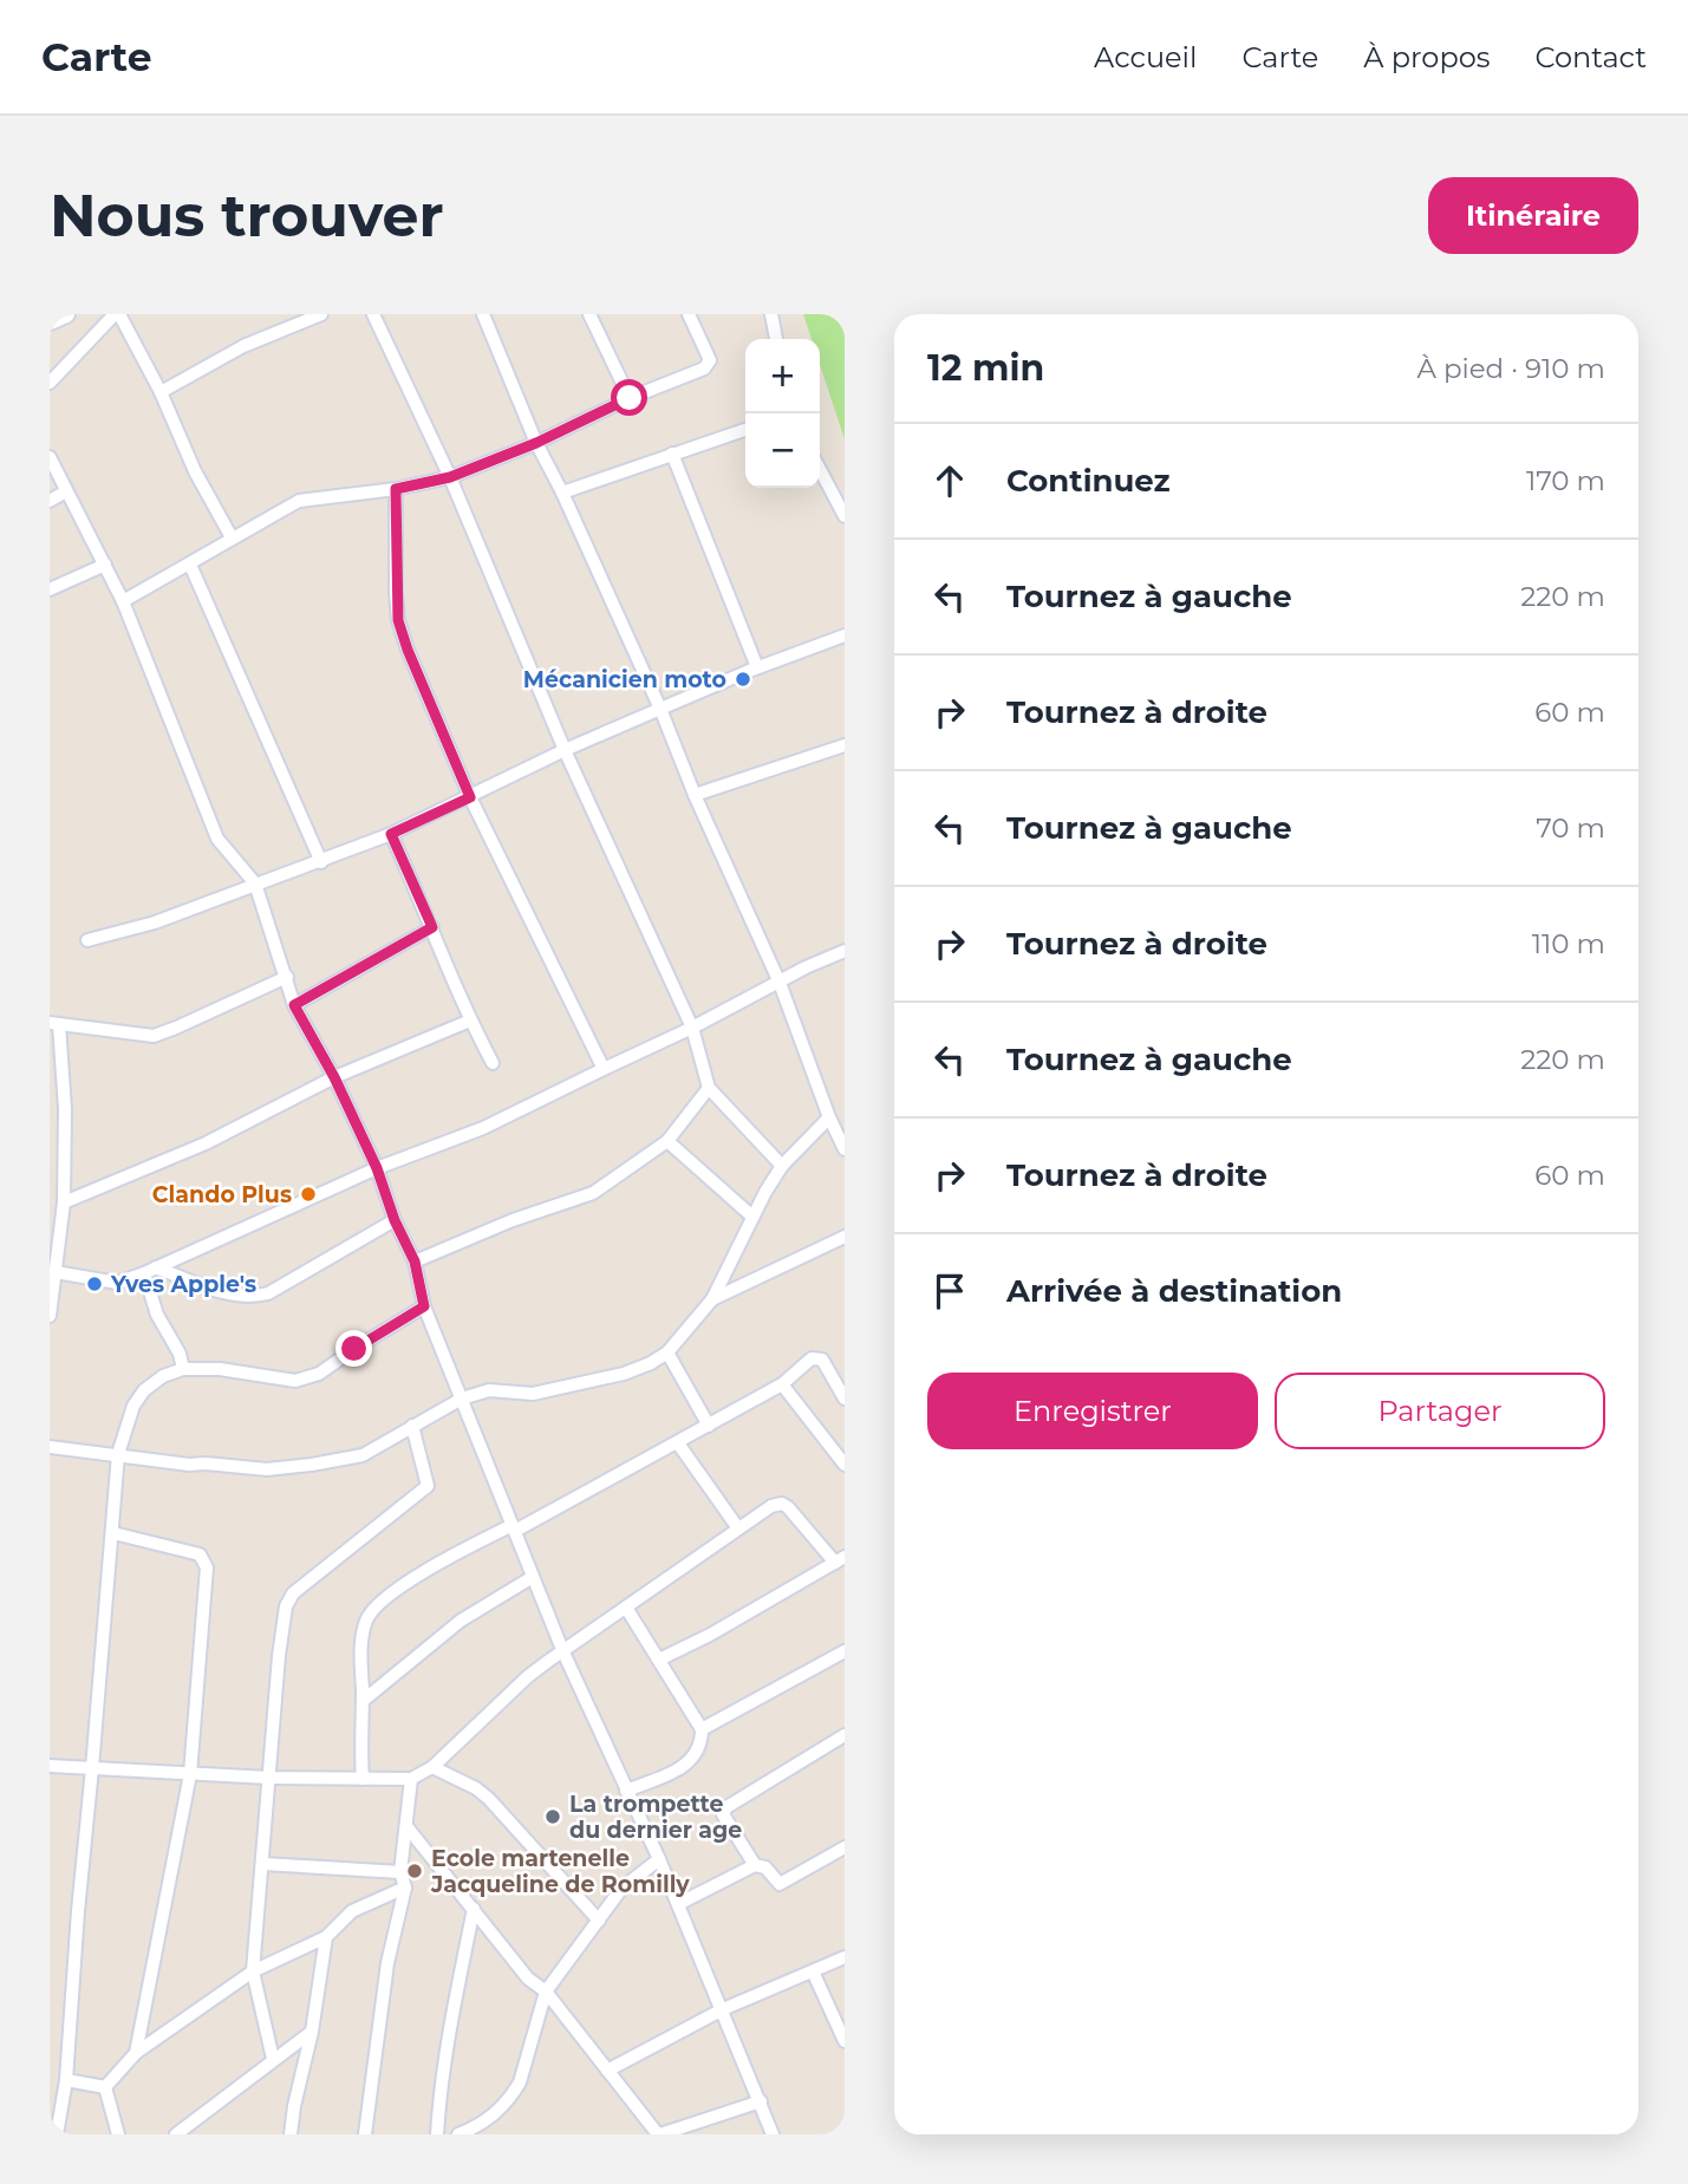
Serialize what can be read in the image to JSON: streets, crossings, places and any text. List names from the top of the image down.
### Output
{
  "places": [
    "Mécanicien moto",
    "Clando Plus",
    "Yves Apple's",
    "La trompette du dernier age",
    "Ecole martenelle Jacqueline de Romilly"
  ],
  "page": {
    "header": "Carte",
    "nav": [
      "Accueil",
      "Carte",
      "À propos",
      "Contact"
    ],
    "buttons": [
      "Itinéraire",
      ["Enregistrer", "Partager"]
    ],
    "title": "Nous trouver",
    "heading": ["12 min", "À pied · 910 m"],
    "map_buttons": ["+", "−"],
    "list": [
      ["Continuez", "170 m"],
      ["Tournez à gauche", "220 m"],
      ["Tournez à droite", "60 m"],
      ["Tournez à gauche", "70 m"],
      ["Tournez à droite", "110 m"],
      ["Tournez à gauche", "220 m"],
      ["Tournez à droite", "60 m"],
      "Arrivée à destination"
    ]
  }
}
